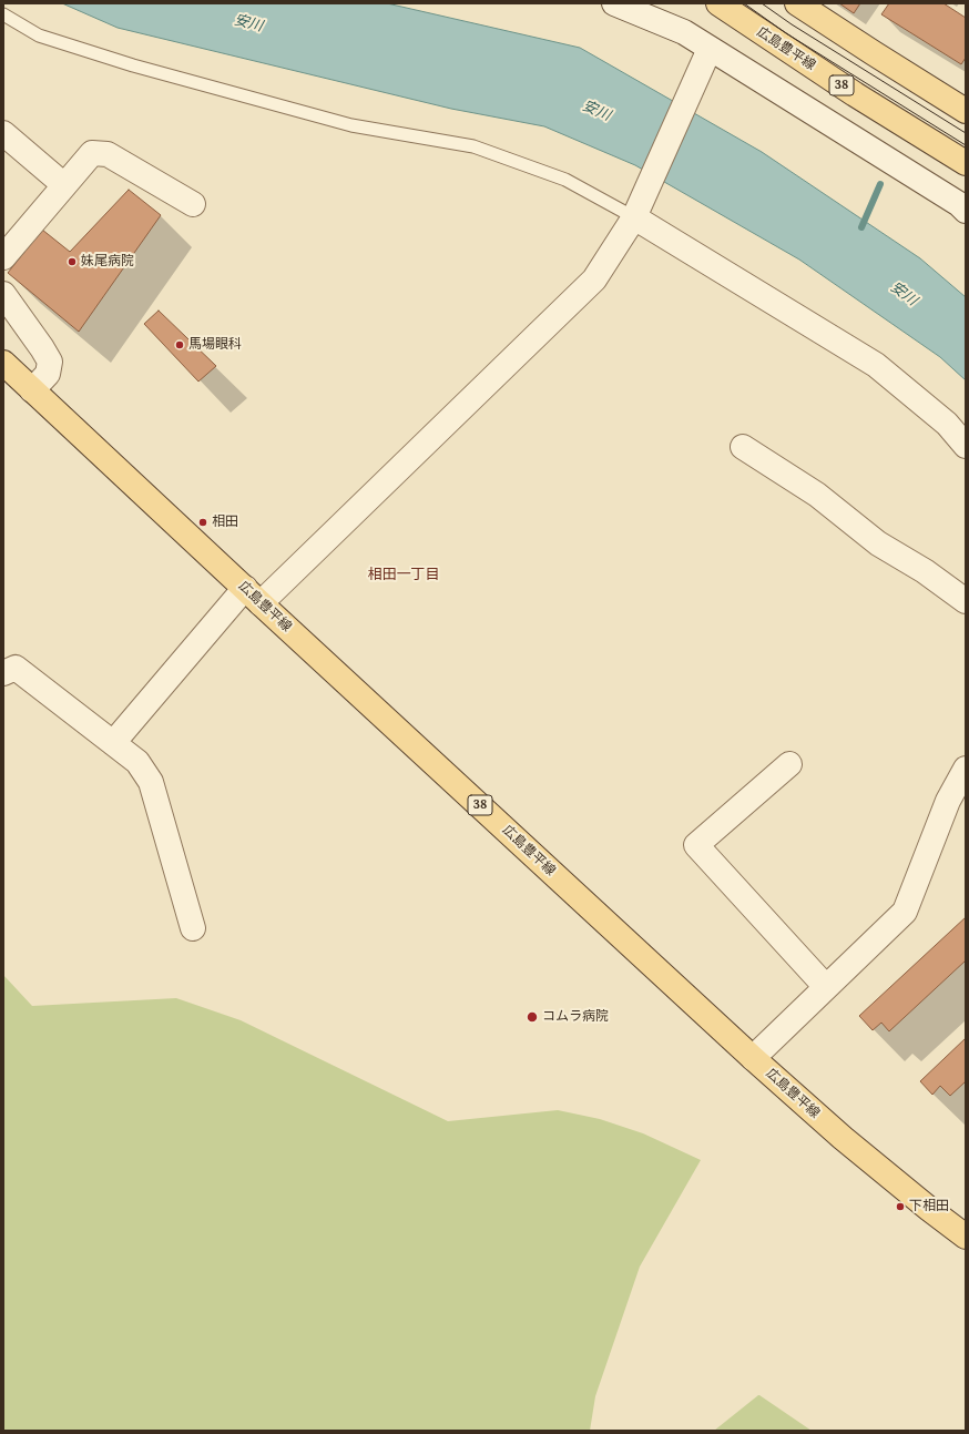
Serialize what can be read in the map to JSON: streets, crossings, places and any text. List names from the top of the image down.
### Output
{
  "streets": {
    "main road": ["広島豊平線", "38"]
  },
  "districts": ["相田一丁目"],
  "water": ["安川"],
  "places": [
    "妹尾病院",
    "馬場眼科",
    "相田",
    "コムラ病院",
    "下相田"
  ]
}
